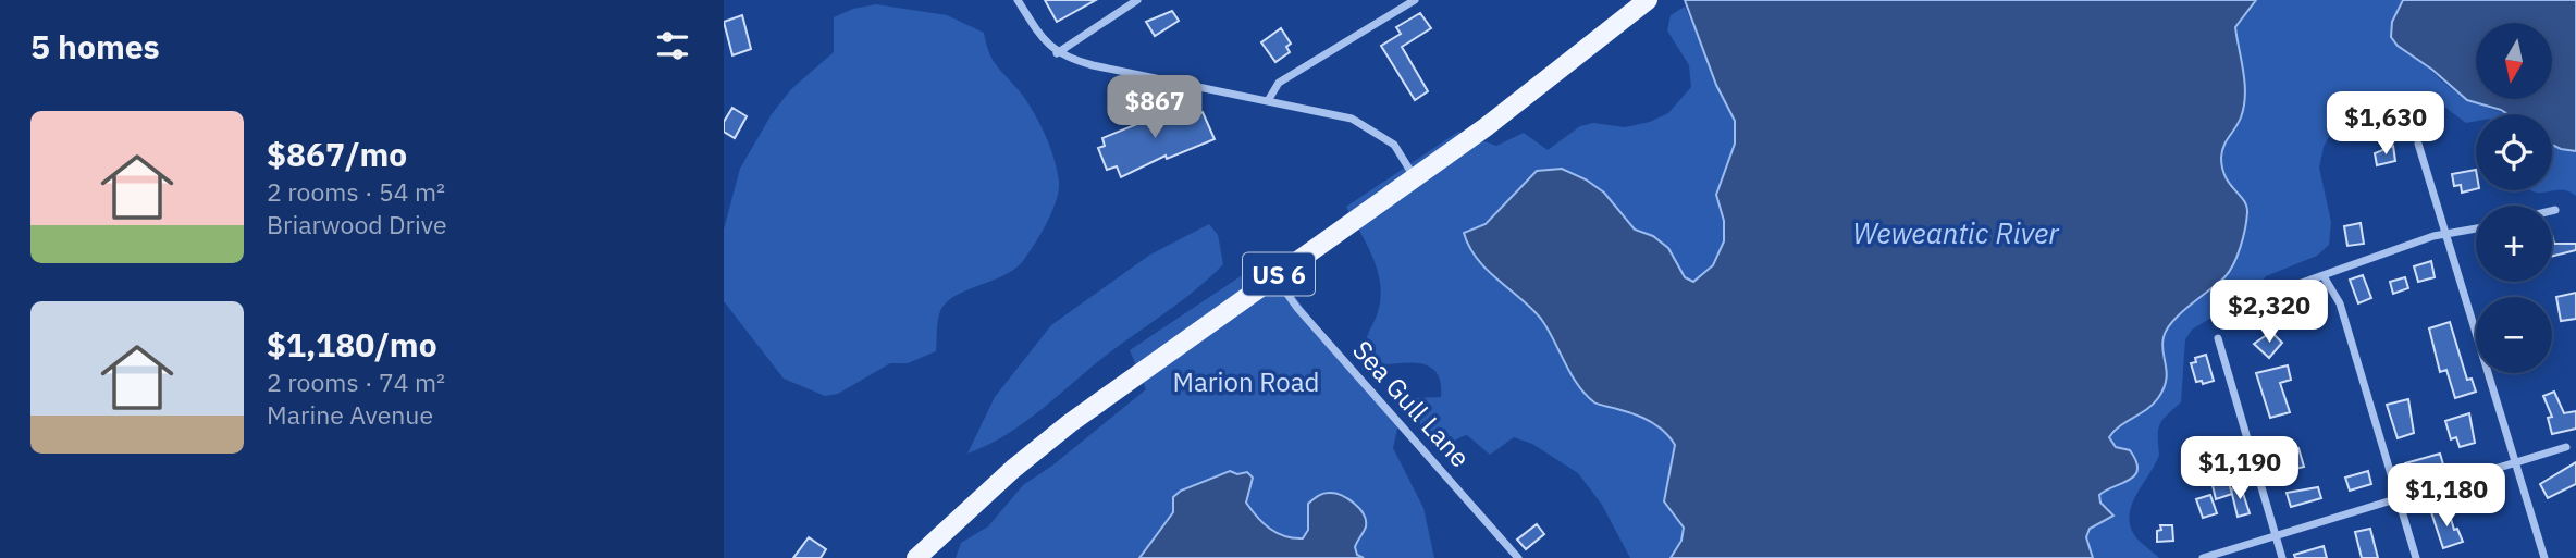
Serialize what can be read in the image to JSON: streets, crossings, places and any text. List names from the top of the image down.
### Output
{
  "streets": {
    "main road": ["US 6"],
    "street": ["Sea Gull Lane"]
  },
  "crossings": [
    ["US 6", "Sea Gull Lane"]
  ],
  "water": ["Weweantic River"],
  "parks": ["Marion Road"],
  "north": "bottom",
  "page": {
    "heading": "5 homes",
    "map_buttons": ["+", "−"],
    "price": [
      "$867",
      "$1,630",
      "$2,320",
      "$1,190",
      "$1,180"
    ],
    "list": [
      {
        "name": "$867/mo",
        "note": "2 rooms · 54 m² · Briarwood Drive"
      },
      {
        "name": "$1,180/mo",
        "note": "2 rooms · 74 m² · Marine Avenue"
      }
    ]
  }
}
